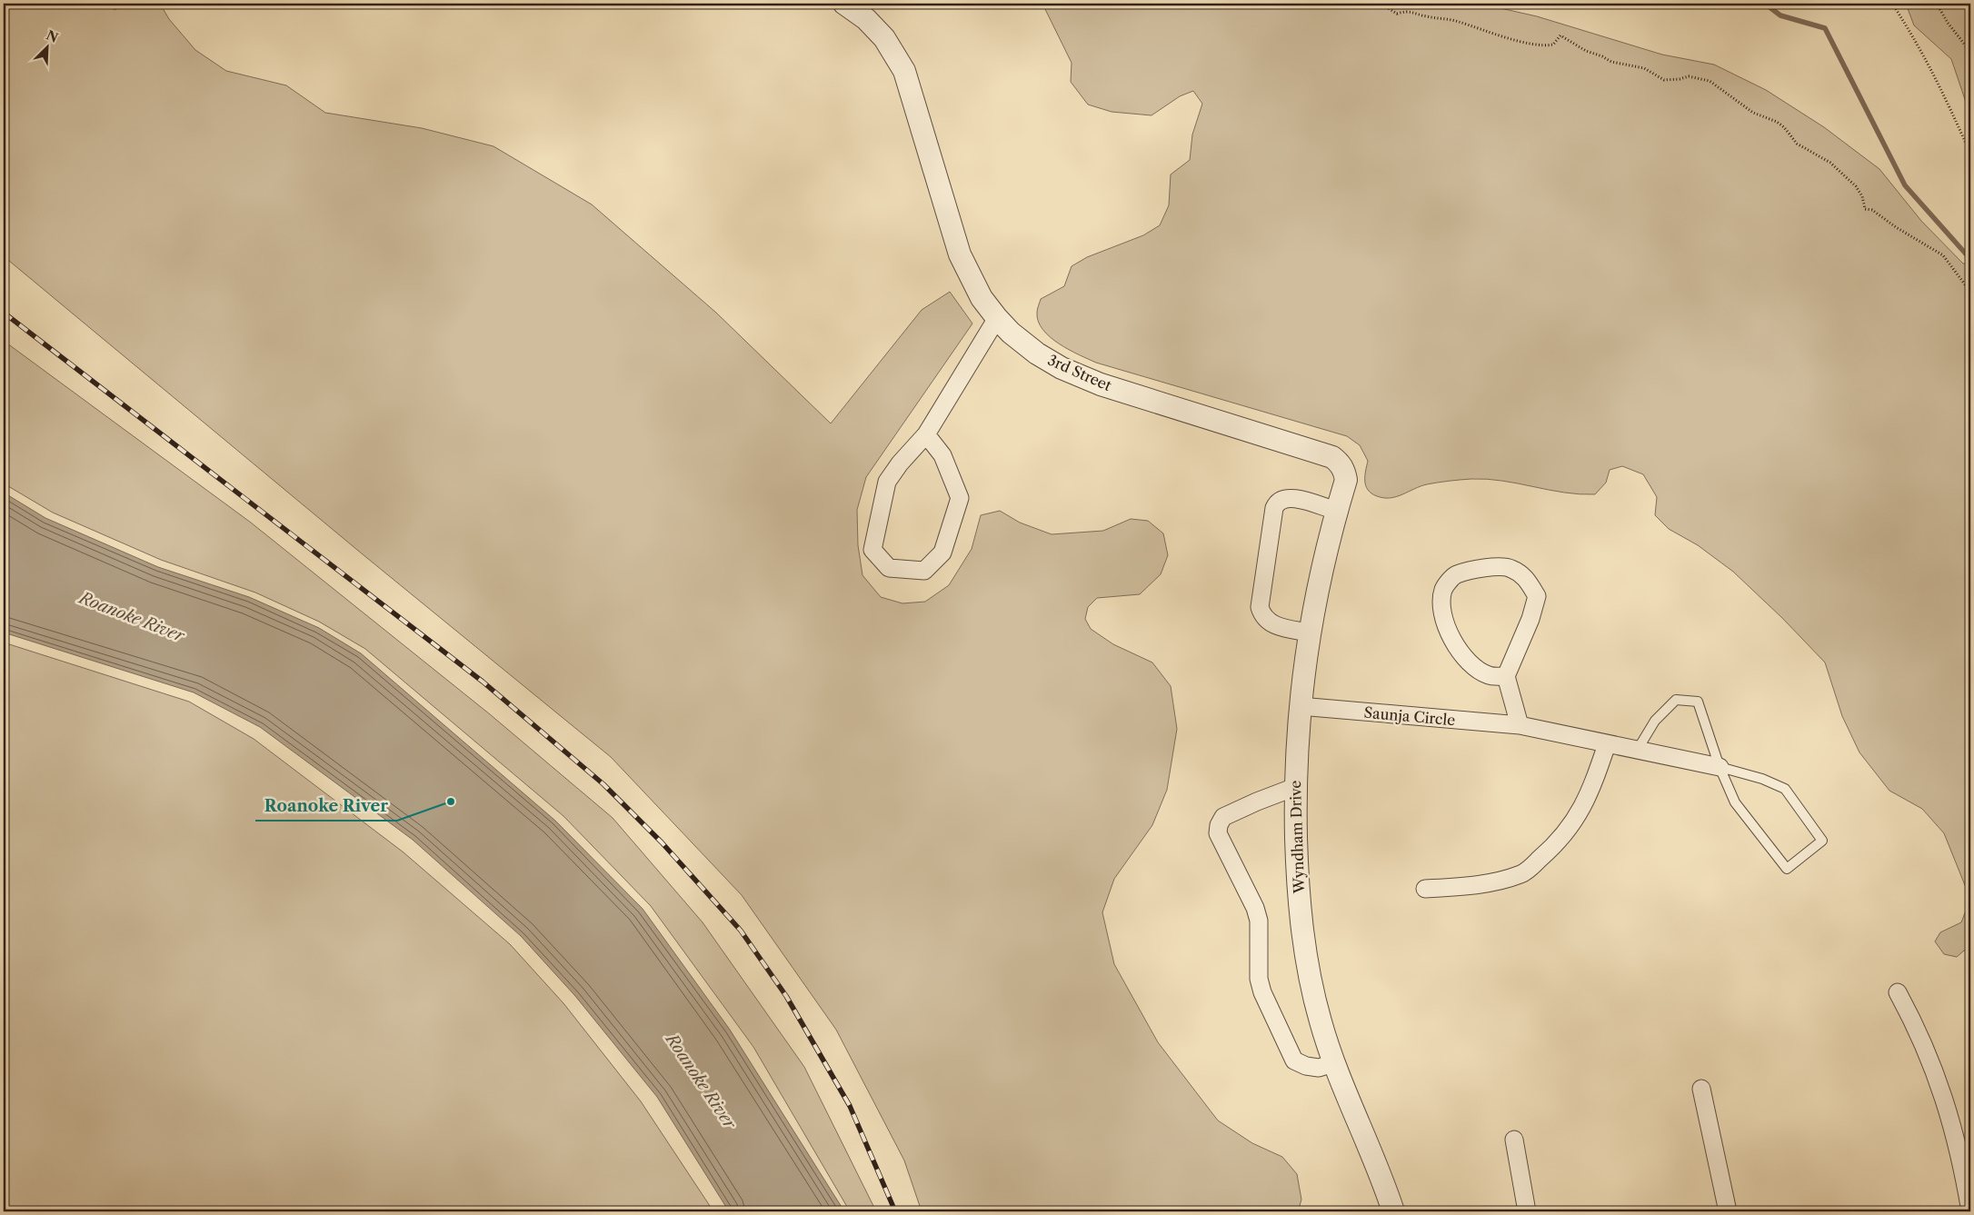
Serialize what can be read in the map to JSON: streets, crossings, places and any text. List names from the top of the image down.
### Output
{
  "streets": {
    "street": ["3rd Street", "Saunja Circle", "Wyndham Drive"]
  },
  "crossings": [
    ["3rd Street", "Wyndham Drive"],
    ["Saunja Circle", "Wyndham Drive"]
  ],
  "water": ["Roanoke River"],
  "places": ["Roanoke River"],
  "north": "top right"
}
